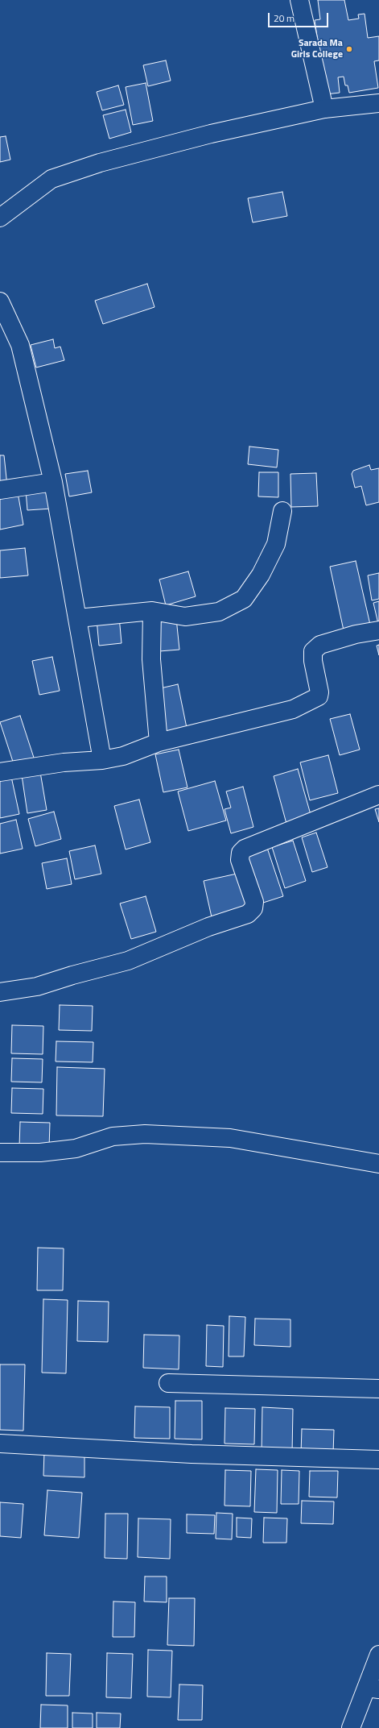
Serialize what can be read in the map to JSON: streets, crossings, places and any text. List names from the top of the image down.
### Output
{
  "places": ["Sarada Ma Girls College"],
  "scale_bar": "20 m"
}
